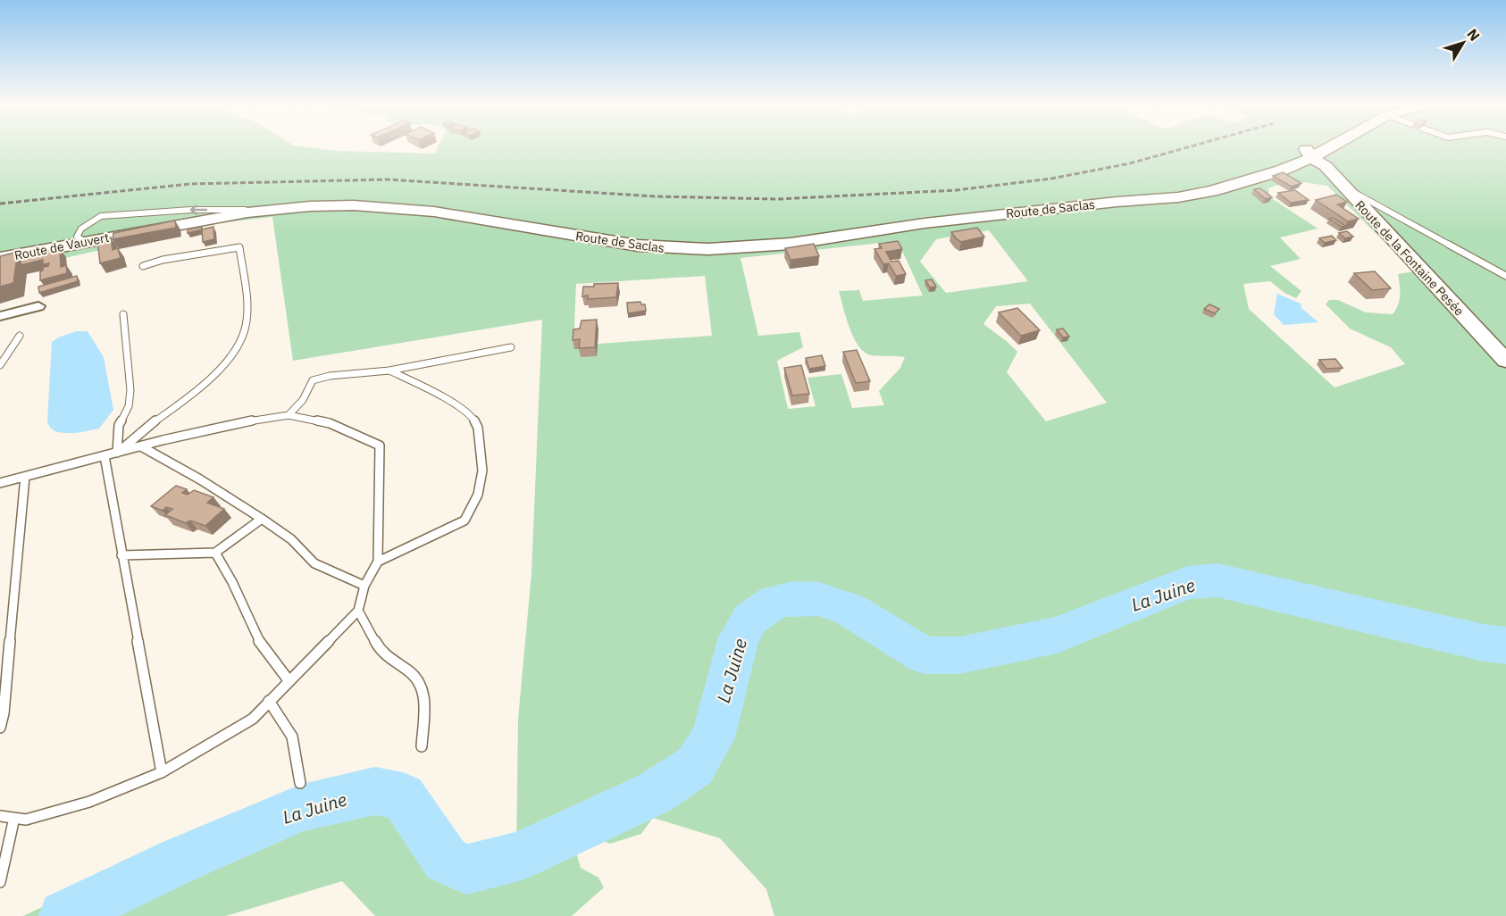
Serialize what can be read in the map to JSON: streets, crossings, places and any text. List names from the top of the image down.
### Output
{
  "streets": {
    "main road": ["Route de Saclas", "Route de Vauvert", "Route de la Fontaine Pesée"]
  },
  "crossings": [
    ["Route de Saclas", "Route de Vauvert"],
    ["Route de Saclas", "Route de la Fontaine Pesée"]
  ],
  "water": ["La Juine"],
  "north": "top right"
}
